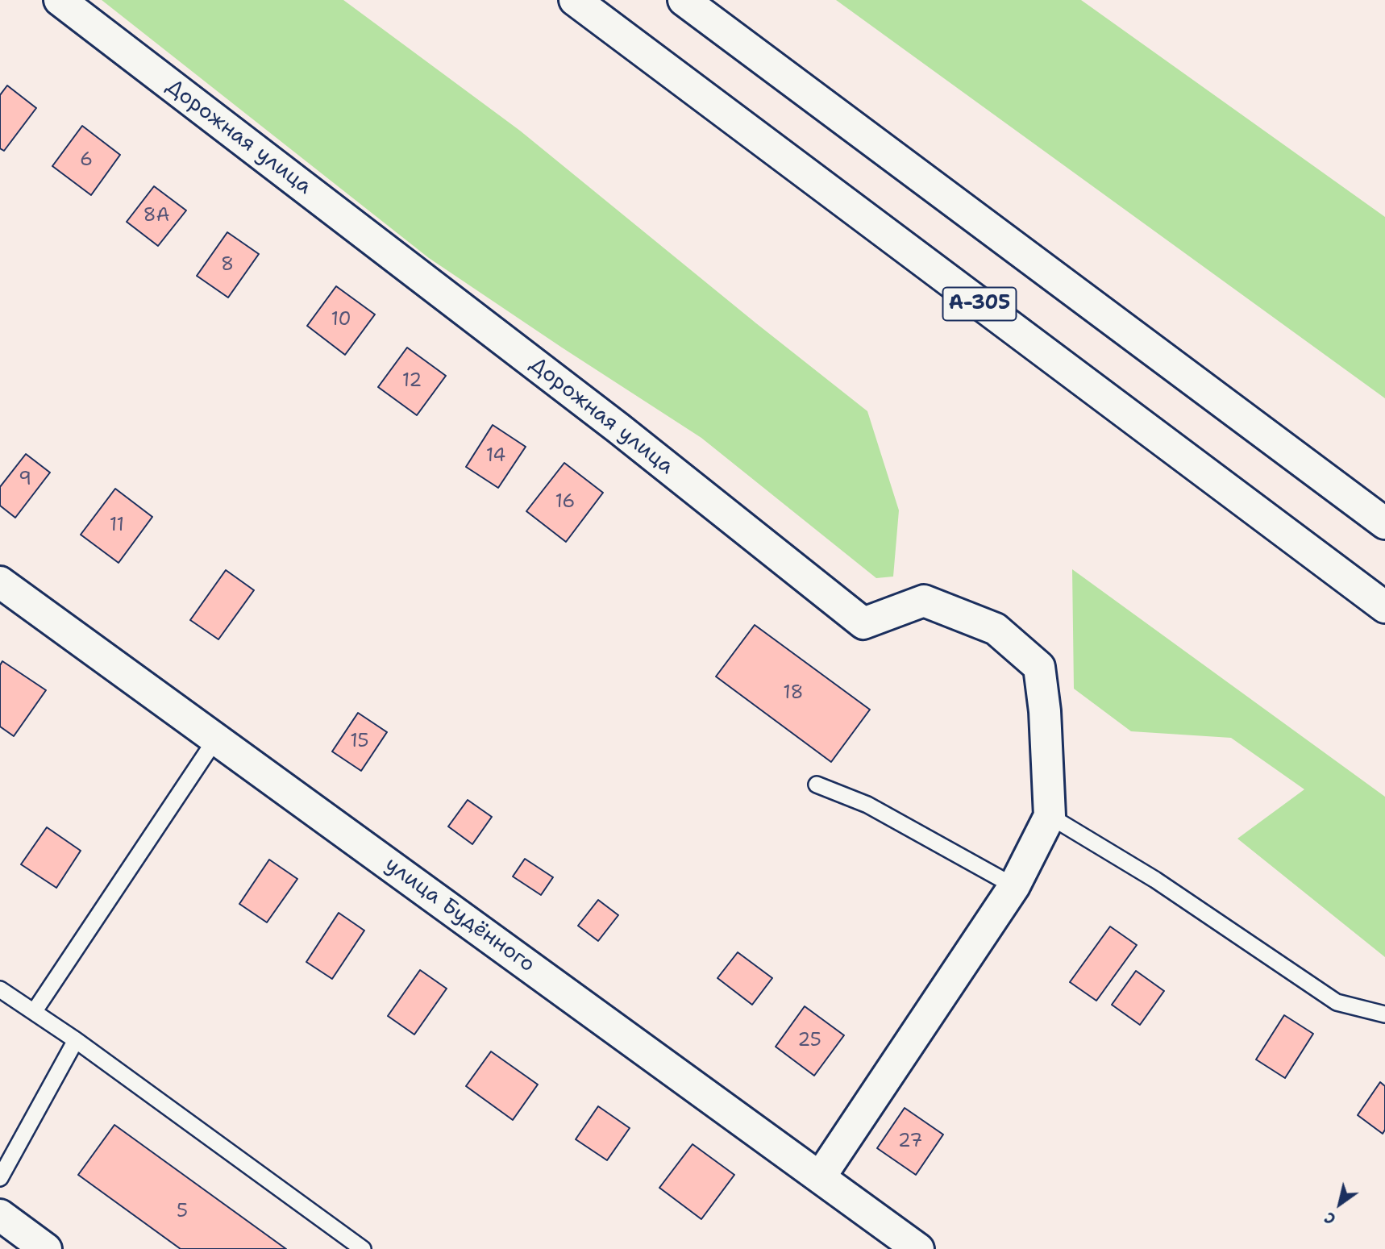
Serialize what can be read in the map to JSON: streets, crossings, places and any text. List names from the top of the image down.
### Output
{
  "streets": {
    "main road": ["Дорожная улица", "А-305", "улица Будённого"]
  },
  "house_numbers": [
    "6",
    "8А",
    "8",
    "10",
    "12",
    "14",
    "9",
    "16",
    "11",
    "18",
    "15",
    "25",
    "27",
    "5"
  ],
  "north": "bottom left"
}
